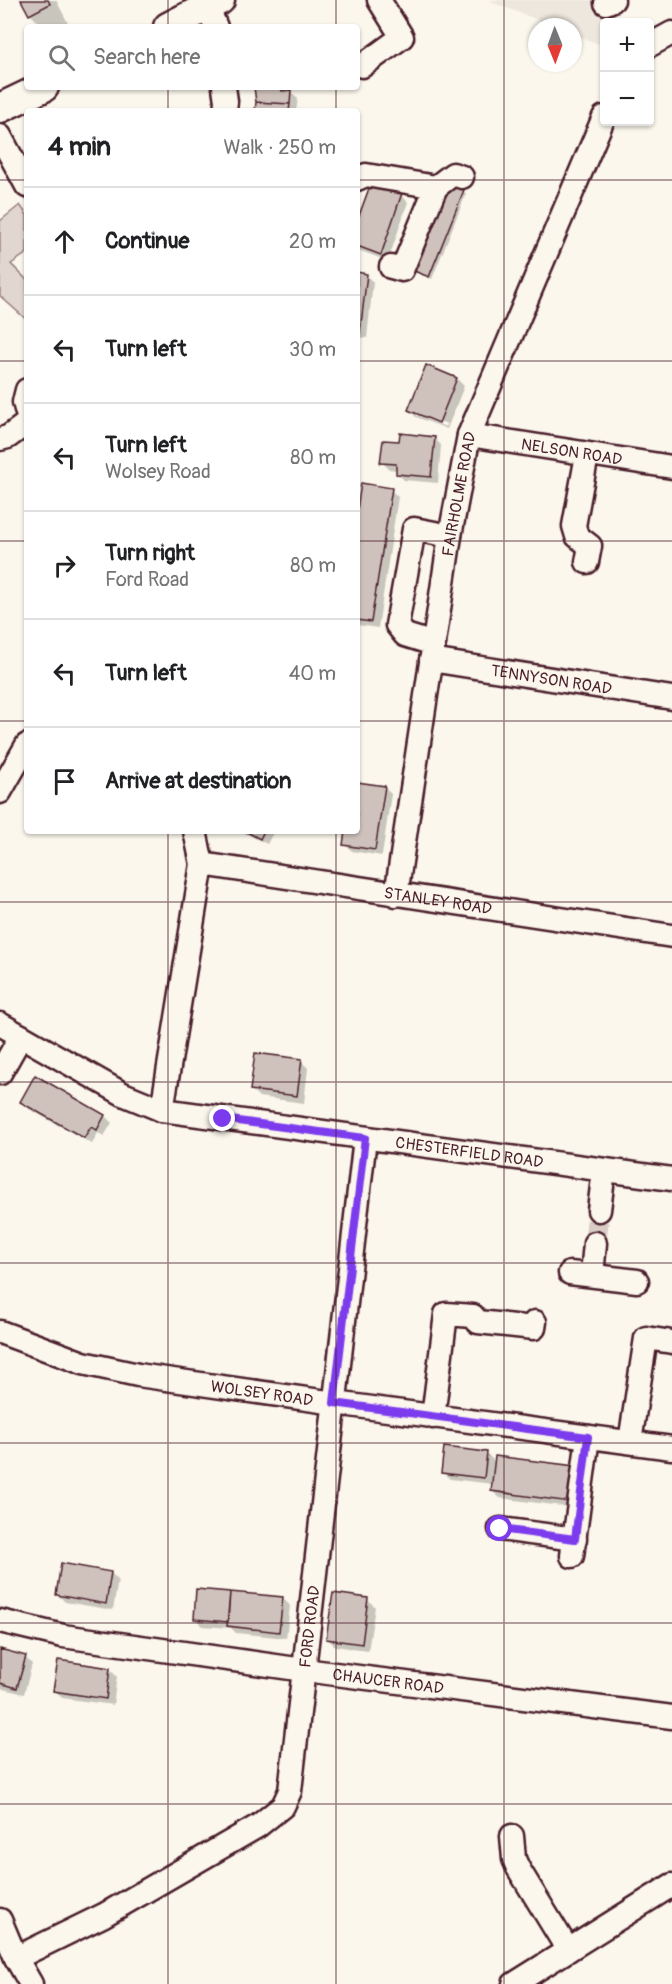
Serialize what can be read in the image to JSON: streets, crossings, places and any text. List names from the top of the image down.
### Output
{
  "streets": {
    "street": [
      "NELSON ROAD",
      "FAIRHOLME ROAD",
      "TENNYSON ROAD",
      "STANLEY ROAD",
      "CHESTERFIELD ROAD",
      "WOLSEY ROAD",
      "FORD ROAD",
      "CHAUCER ROAD"
    ]
  },
  "crossings": [
    ["NELSON ROAD", "FAIRHOLME ROAD"],
    ["FAIRHOLME ROAD", "TENNYSON ROAD"],
    ["FAIRHOLME ROAD", "STANLEY ROAD"],
    ["CHESTERFIELD ROAD", "FORD ROAD"],
    ["WOLSEY ROAD", "FORD ROAD"],
    ["FORD ROAD", "CHAUCER ROAD"]
  ],
  "north": "bottom",
  "page": {
    "map_buttons": ["+", "−"],
    "search": "Search here",
    "heading": ["4 min", "Walk · 250 m"],
    "list": [
      ["Continue", "20 m"],
      ["Turn left", "30 m"],
      ["Turn left", "Wolsey Road", "80 m"],
      ["Turn right", "Ford Road", "80 m"],
      ["Turn left", "40 m"],
      "Arrive at destination"
    ]
  }
}
